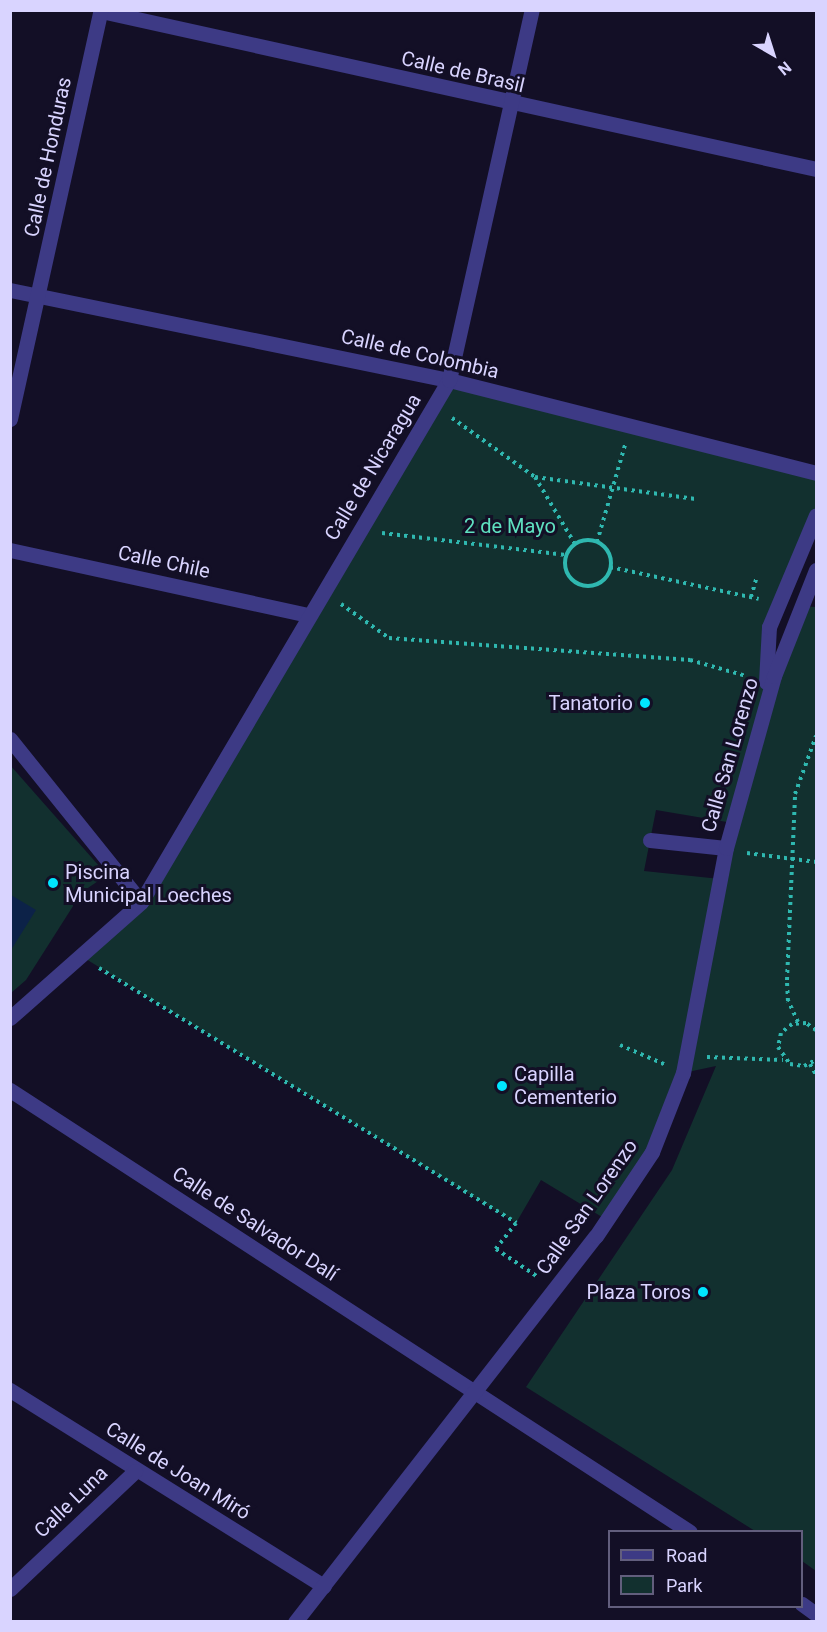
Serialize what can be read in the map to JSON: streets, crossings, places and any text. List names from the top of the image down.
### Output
{
  "streets": {
    "street": [
      "Calle de Brasil",
      "Calle de Honduras",
      "Calle de Colombia",
      "Calle de Nicaragua",
      "Calle Chile",
      "Calle San Lorenzo",
      "Calle de Salvador Dalí",
      "Calle de Joan Miró",
      "Calle Luna"
    ]
  },
  "crossings": [
    ["Calle de Brasil", "Calle de Honduras"],
    ["Calle de Brasil", "Calle de Nicaragua"],
    ["Calle de Honduras", "Calle de Colombia"],
    ["Calle de Colombia", "Calle de Nicaragua"],
    ["Calle de Nicaragua", "Calle Chile"],
    ["Calle San Lorenzo", "Calle de Salvador Dalí"],
    ["Calle San Lorenzo", "Calle de Joan Miró"],
    ["Calle de Joan Miró", "Calle Luna"]
  ],
  "parks": ["2 de Mayo"],
  "places": [
    "Tanatorio",
    "Piscina Municipal Loeches",
    "Capilla Cementerio",
    "Plaza Toros"
  ],
  "legend": ["Road", "Park"],
  "north": "bottom right"
}
